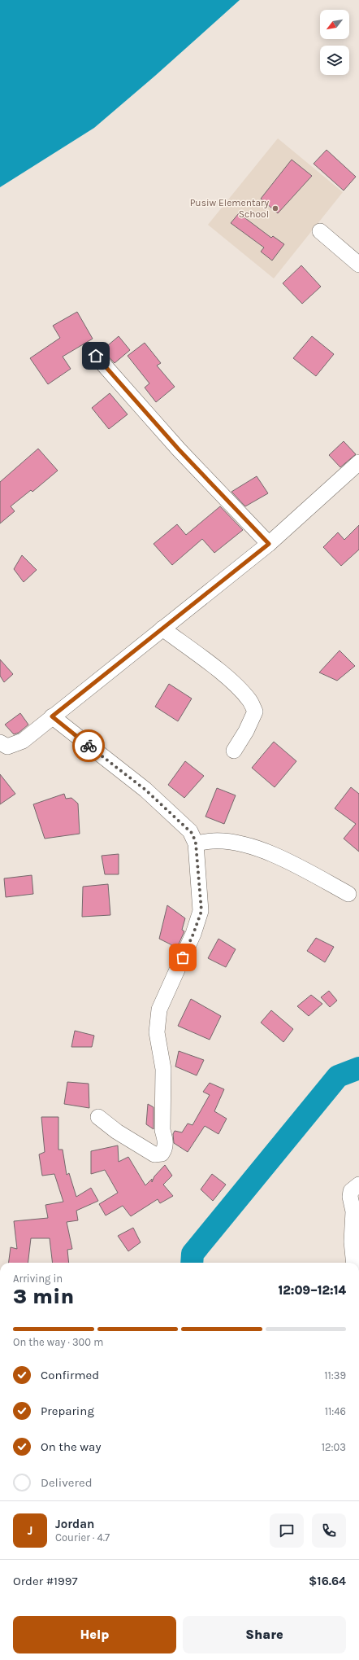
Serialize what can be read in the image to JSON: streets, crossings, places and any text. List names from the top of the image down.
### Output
{
  "places": ["Pusiw Elementary School"],
  "north": "bottom left",
  "page": {
    "heading": ["3 min", "Arriving in", "12:09–12:14"],
    "panel": [
      "Jordan",
      "Courier · 4.7",
      "Order #1997",
      "$16.64"
    ],
    "bar": "On the way · 300 m",
    "list": [
      ["Confirmed", "11:39"],
      ["Preparing", "11:46"],
      ["On the way", "12:03"],
      "Delivered"
    ],
    "round": "J",
    "buttons": ["Help", "Share"]
  }
}
